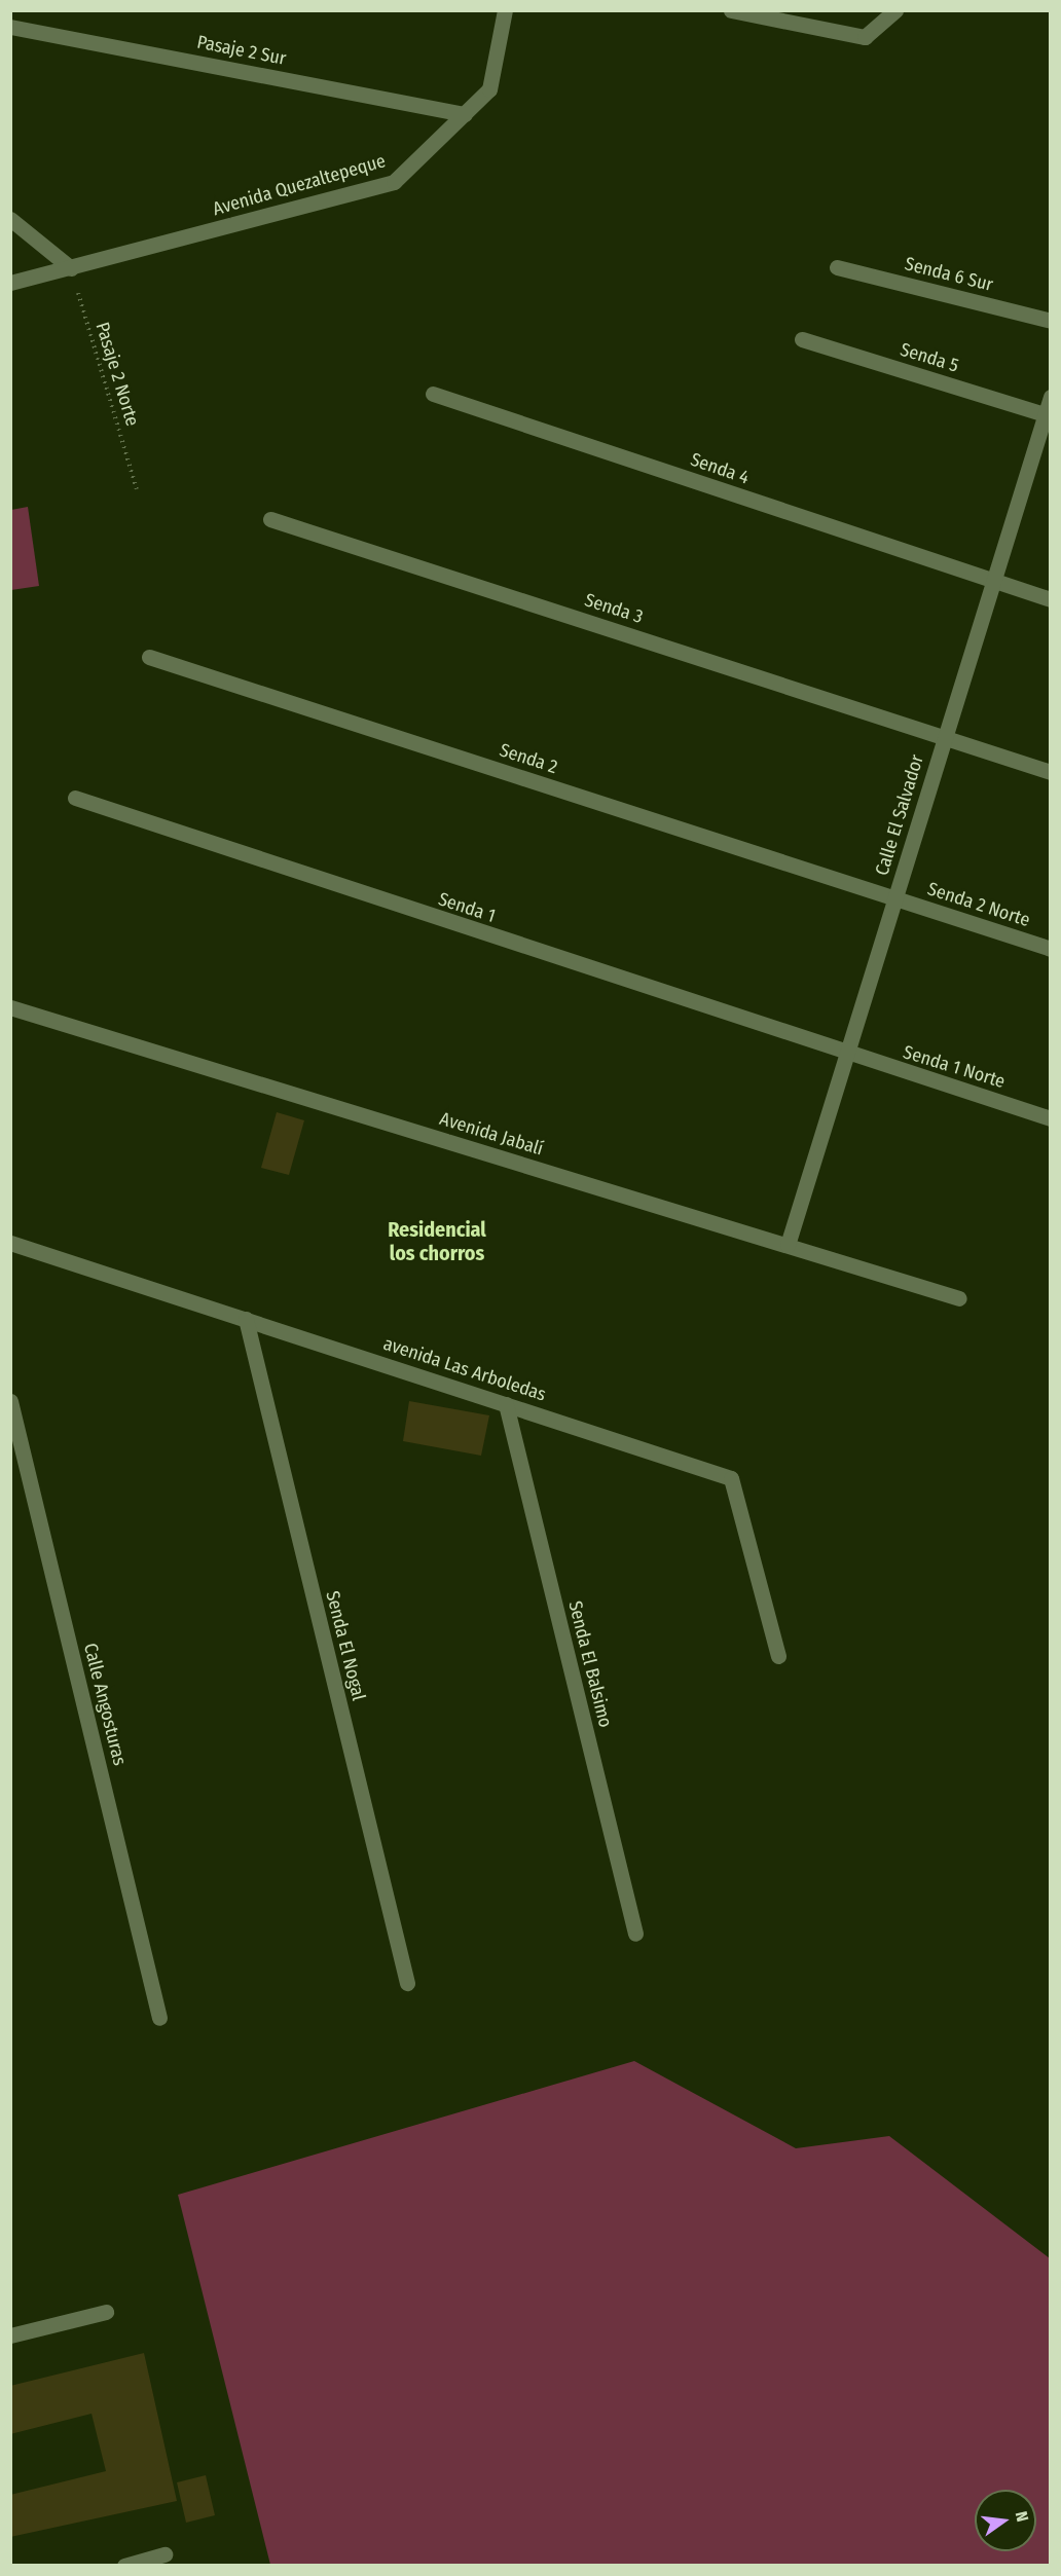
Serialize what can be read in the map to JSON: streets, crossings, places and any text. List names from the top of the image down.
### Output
{
  "streets": {
    "street": [
      "Pasaje 2 Sur",
      "Avenida Quezaltepeque",
      "Senda 6 Sur",
      "Senda 5",
      "Senda 4",
      "Senda 3",
      "Senda 2",
      "Calle El Salvador",
      "Senda 2 Norte",
      "Senda 1",
      "Senda 1 Norte",
      "Avenida Jabalí",
      "avenida Las Arboledas",
      "Senda El Nogal",
      "Senda El Balsimo",
      "Calle Angosturas"
    ],
    "path": ["Pasaje 2 Norte"]
  },
  "crossings": [
    ["Pasaje 2 Sur", "Avenida Quezaltepeque"],
    ["Avenida Quezaltepeque", "Pasaje 2 Norte"],
    ["Senda 5", "Calle El Salvador"],
    ["Senda 4", "Calle El Salvador"],
    ["Senda 3", "Calle El Salvador"],
    ["Senda 2", "Calle El Salvador"],
    ["Senda 2", "Senda 2 Norte"],
    ["Calle El Salvador", "Senda 2 Norte"],
    ["Calle El Salvador", "Senda 1"],
    ["Calle El Salvador", "Senda 1 Norte"],
    ["Calle El Salvador", "Avenida Jabalí"],
    ["Senda 1", "Senda 1 Norte"],
    ["avenida Las Arboledas", "Senda El Nogal"],
    ["avenida Las Arboledas", "Senda El Balsimo"]
  ],
  "districts": ["Residencial los chorros"],
  "north": "right"
}
